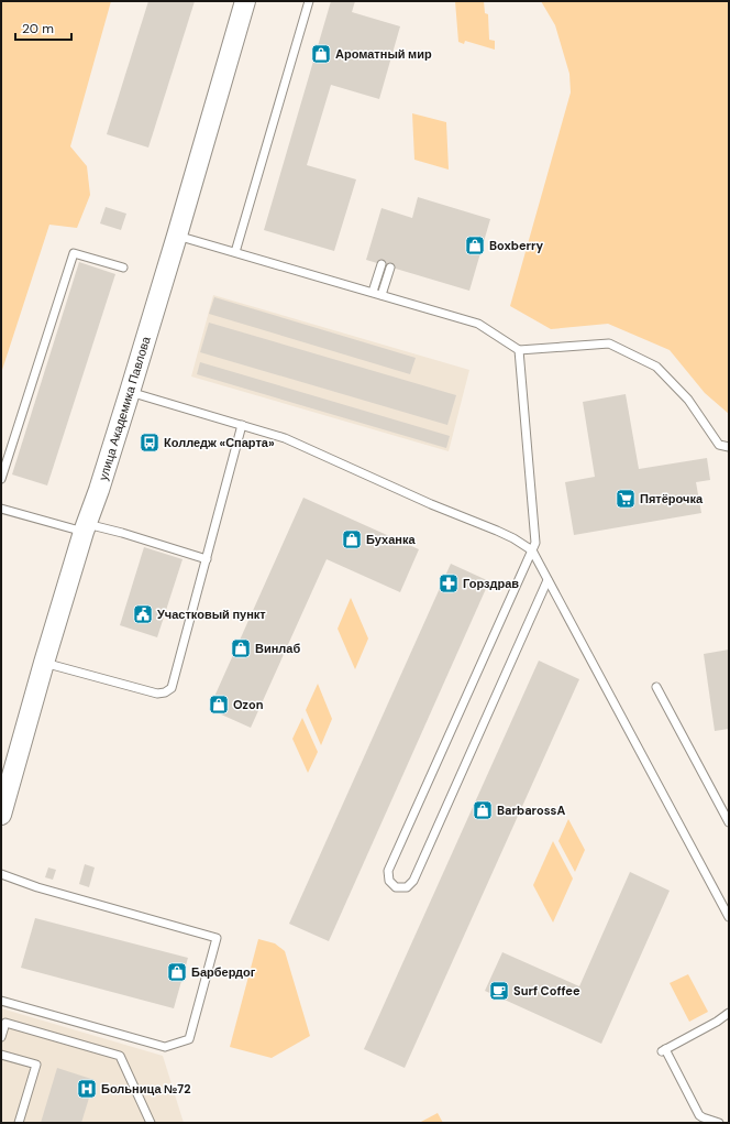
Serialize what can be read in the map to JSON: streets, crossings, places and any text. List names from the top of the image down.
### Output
{
  "streets": {
    "street": ["улица Академика Павлова"]
  },
  "places": {
    "shop": [
      "Ароматный мир",
      "Boxberry",
      "Буханка",
      "Винлаб",
      "Ozon",
      "BarbarossA",
      "Барбердог"
    ],
    "bus stop": ["Колледж «Спарта»"],
    "supermarket": ["Пятёрочка"],
    "pharmacy": ["Горздрав"],
    "public building": ["Участковый пункт"],
    "cafe": ["Surf Coffee"],
    "hospital": ["Больница №72"]
  },
  "scale_bar": "20 m"
}
